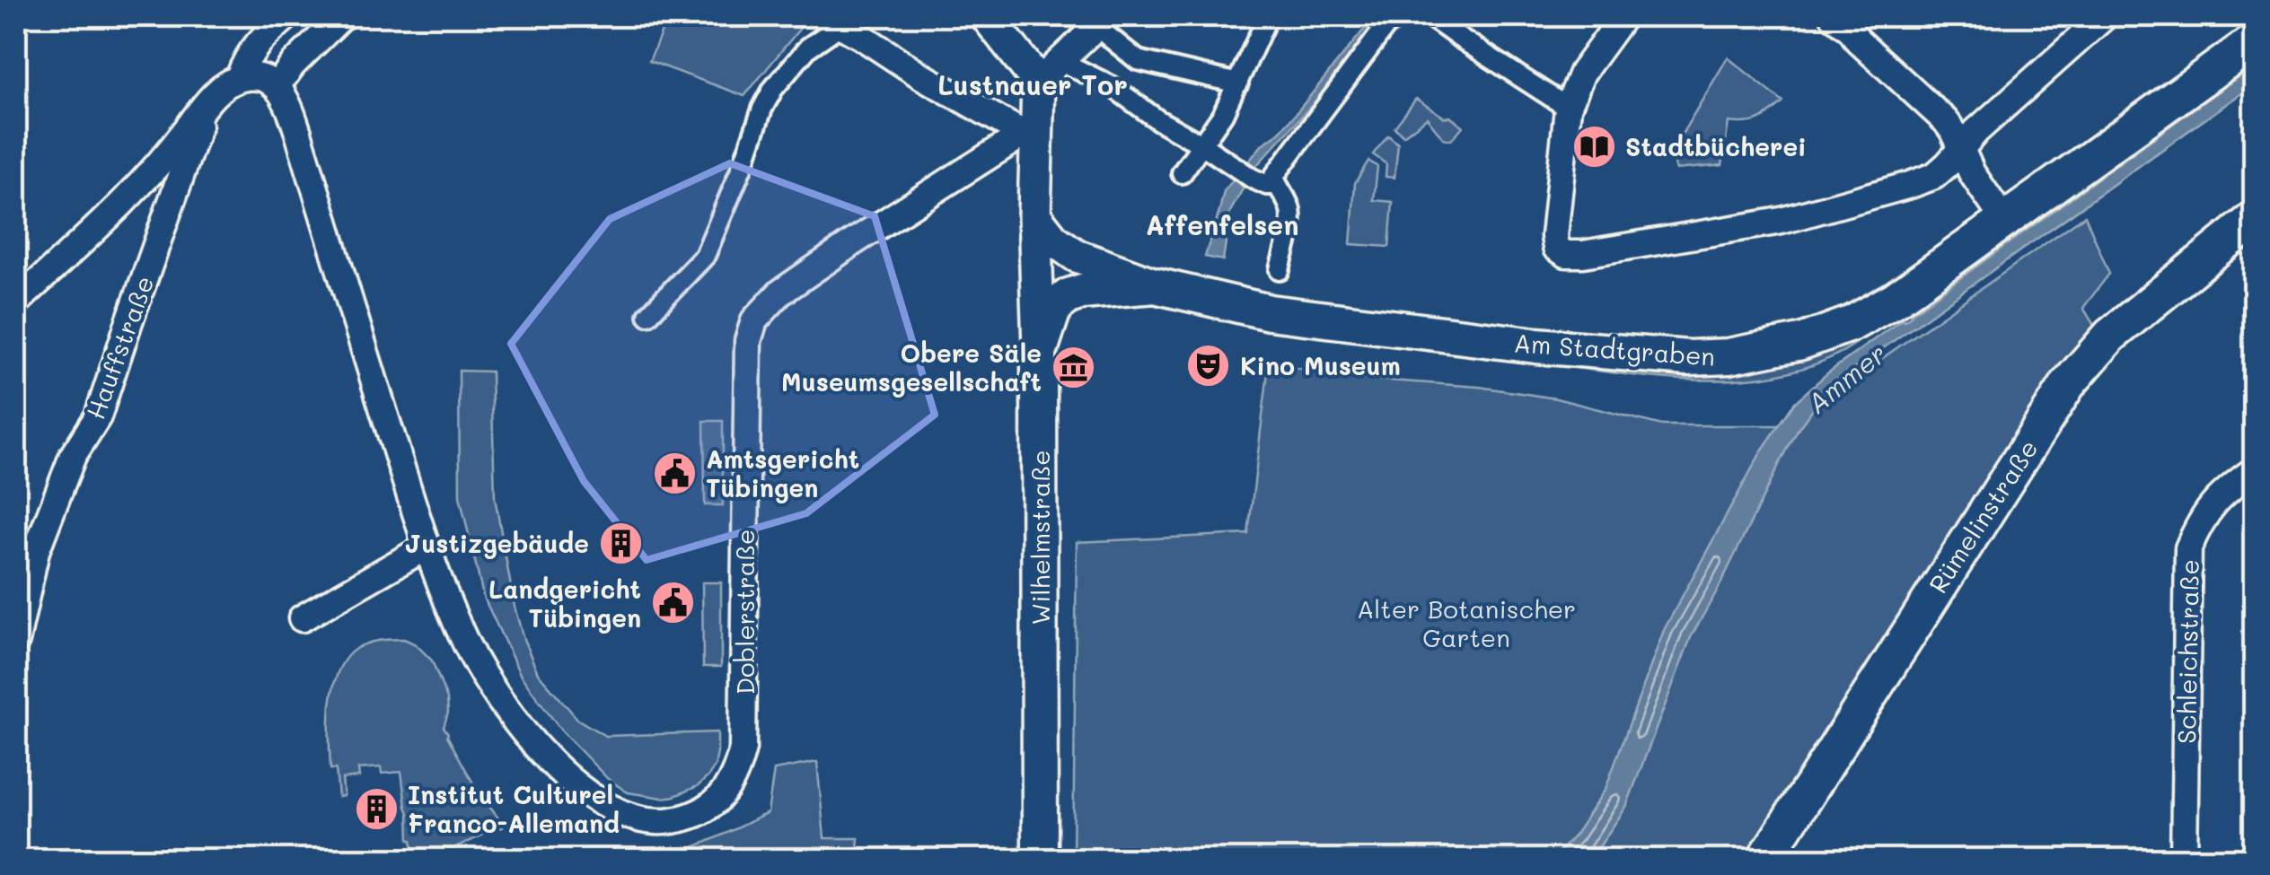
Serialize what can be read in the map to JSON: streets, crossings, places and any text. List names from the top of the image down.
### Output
{
  "streets": {
    "main road": ["Am Stadtgraben", "Rümelinstraße", "Wilhelmstraße"],
    "street": ["Hauffstraße", "Doblerstraße", "Schleichstraße"]
  },
  "crossings": [
    ["Am Stadtgraben", "Wilhelmstraße"],
    ["Wilhelmstraße", "Doblerstraße"]
  ],
  "districts": ["Lustnauer Tor", "Affenfelsen"],
  "water": ["Ammer"],
  "parks": ["Alter Botanischer Garten"],
  "places": {
    "library": ["Stadtbücherei"],
    "theatre": ["Kino Museum"],
    "museum": ["Obere Säle Museumsgesellschaft"],
    "public building": ["Amtsgericht Tübingen", "Landgericht Tübingen"],
    "building": ["Justizgebäude", "Institut Culturel Franco-Allemand"]
  }
}
